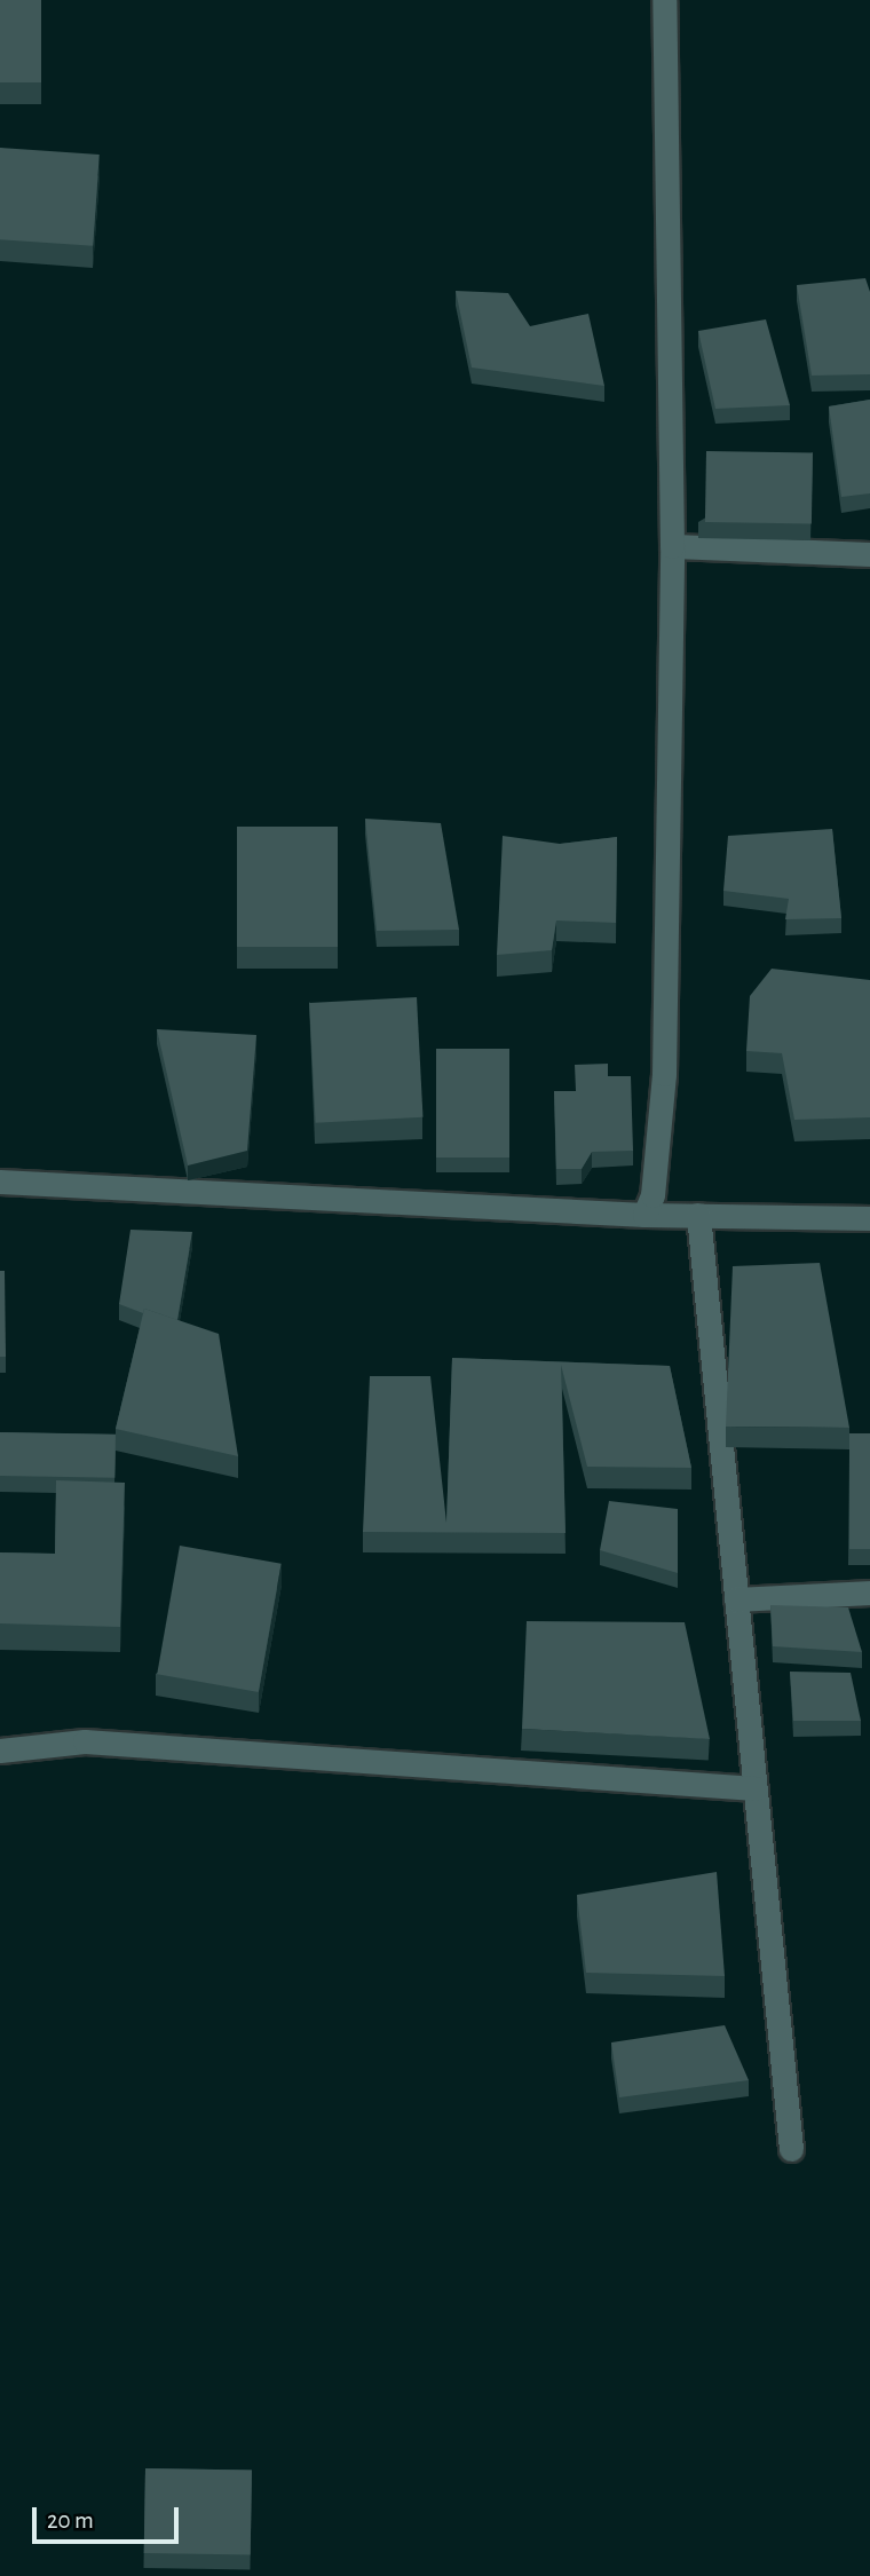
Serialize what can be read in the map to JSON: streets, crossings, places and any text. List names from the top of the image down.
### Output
{
  "scale_bar": "20 m"
}
